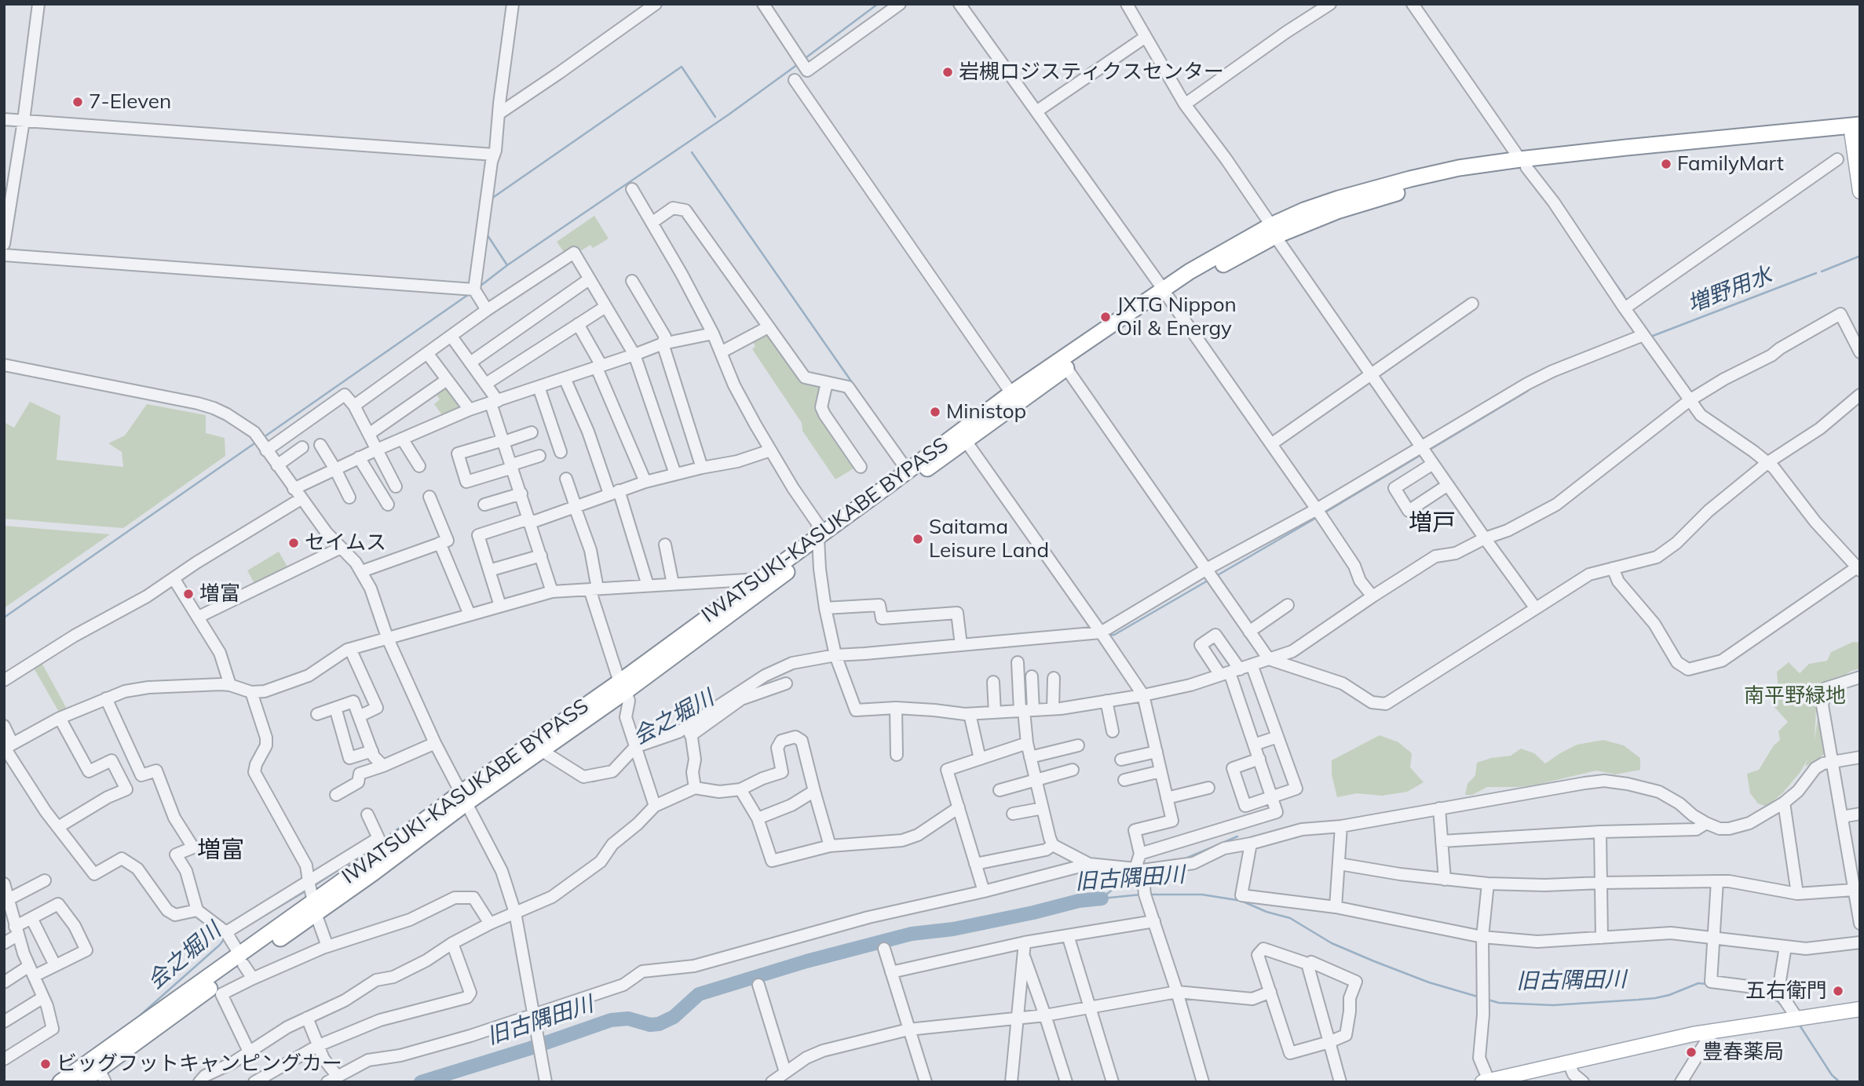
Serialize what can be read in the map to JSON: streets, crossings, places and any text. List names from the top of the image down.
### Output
{
  "streets": {
    "highway": ["IWATSUKI-KASUKABE BYPASS"]
  },
  "districts": ["増戸", "増富"],
  "water": ["増野用水", "会之堀川", "旧古隅田川"],
  "parks": ["南平野緑地"],
  "places": [
    "岩槻ロジスティクスセンター",
    "7-Eleven",
    "FamilyMart",
    "JXTG Nippon Oil & Energy",
    "Ministop",
    "Saitama Leisure Land",
    "セイムス",
    "増富",
    "五右衛門",
    "豊春薬局",
    "ビッグフットキャンピングカー"
  ]
}
